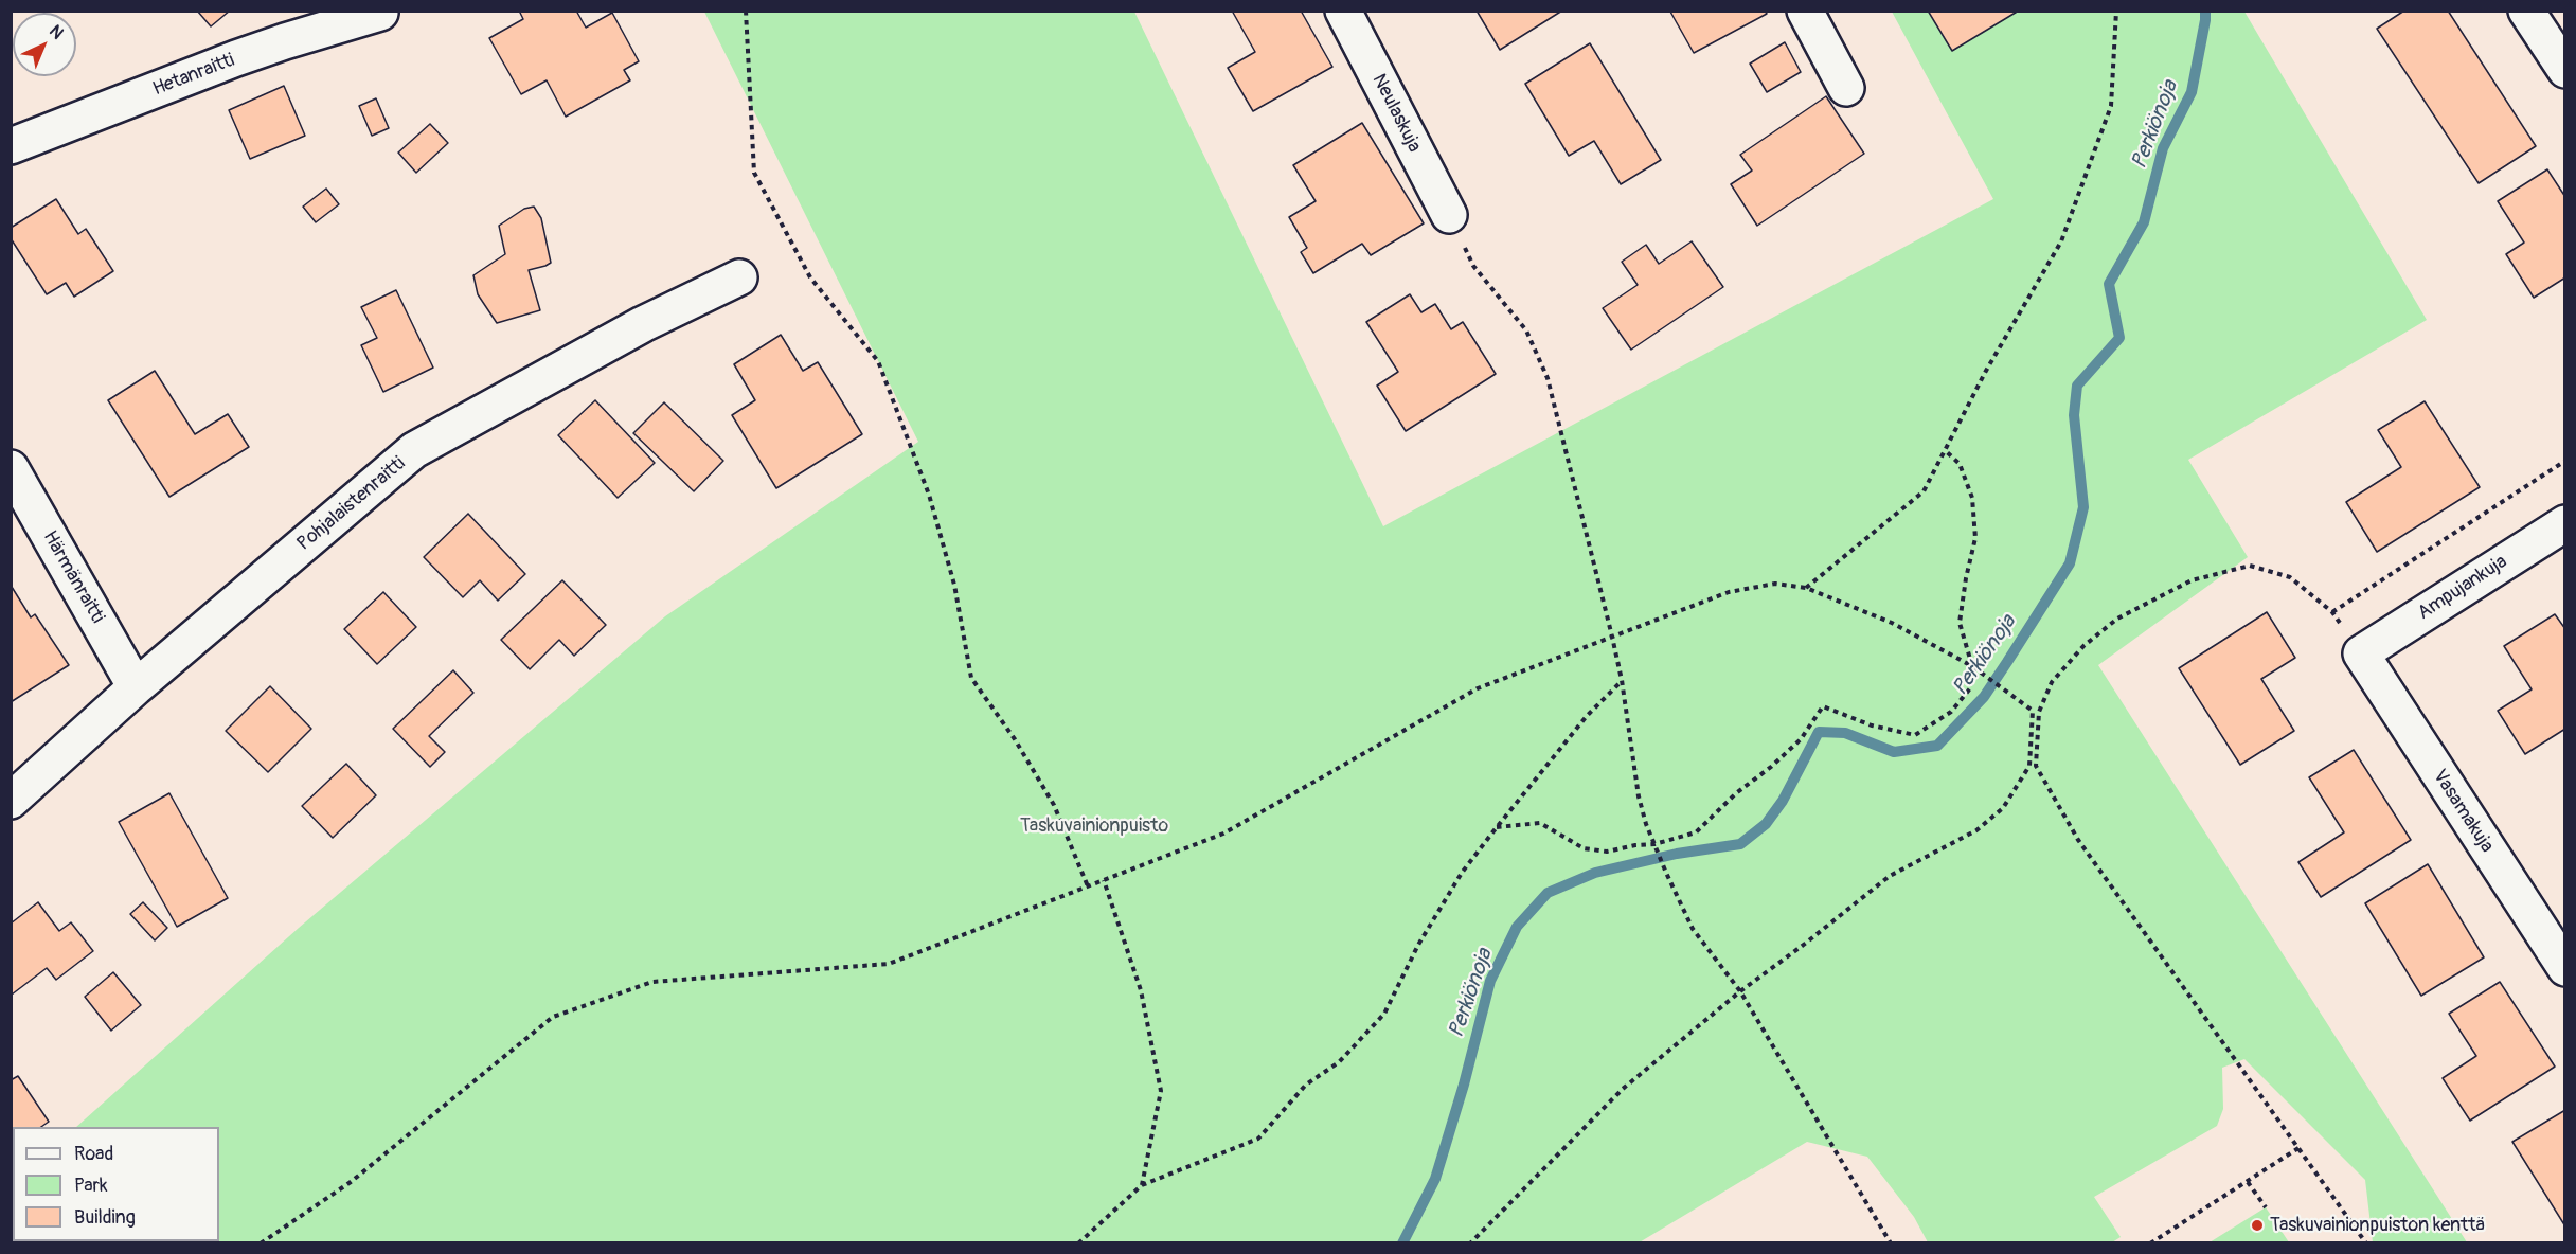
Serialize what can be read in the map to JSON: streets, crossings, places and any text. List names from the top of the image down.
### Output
{
  "streets": {
    "street": [
      "Hetanraitti",
      "Neulaskuja",
      "Pohjalaistenraitti",
      "Härmänraitti",
      "Ampujankuja",
      "Vasamakuja"
    ]
  },
  "crossings": [
    ["Pohjalaistenraitti", "Härmänraitti"],
    ["Ampujankuja", "Vasamakuja"]
  ],
  "water": ["Perkiönoja"],
  "parks": ["Taskuvainionpuisto"],
  "places": ["Taskuvainionpuiston kenttä"],
  "legend": ["Road", "Park", "Building"],
  "north": "top right"
}
